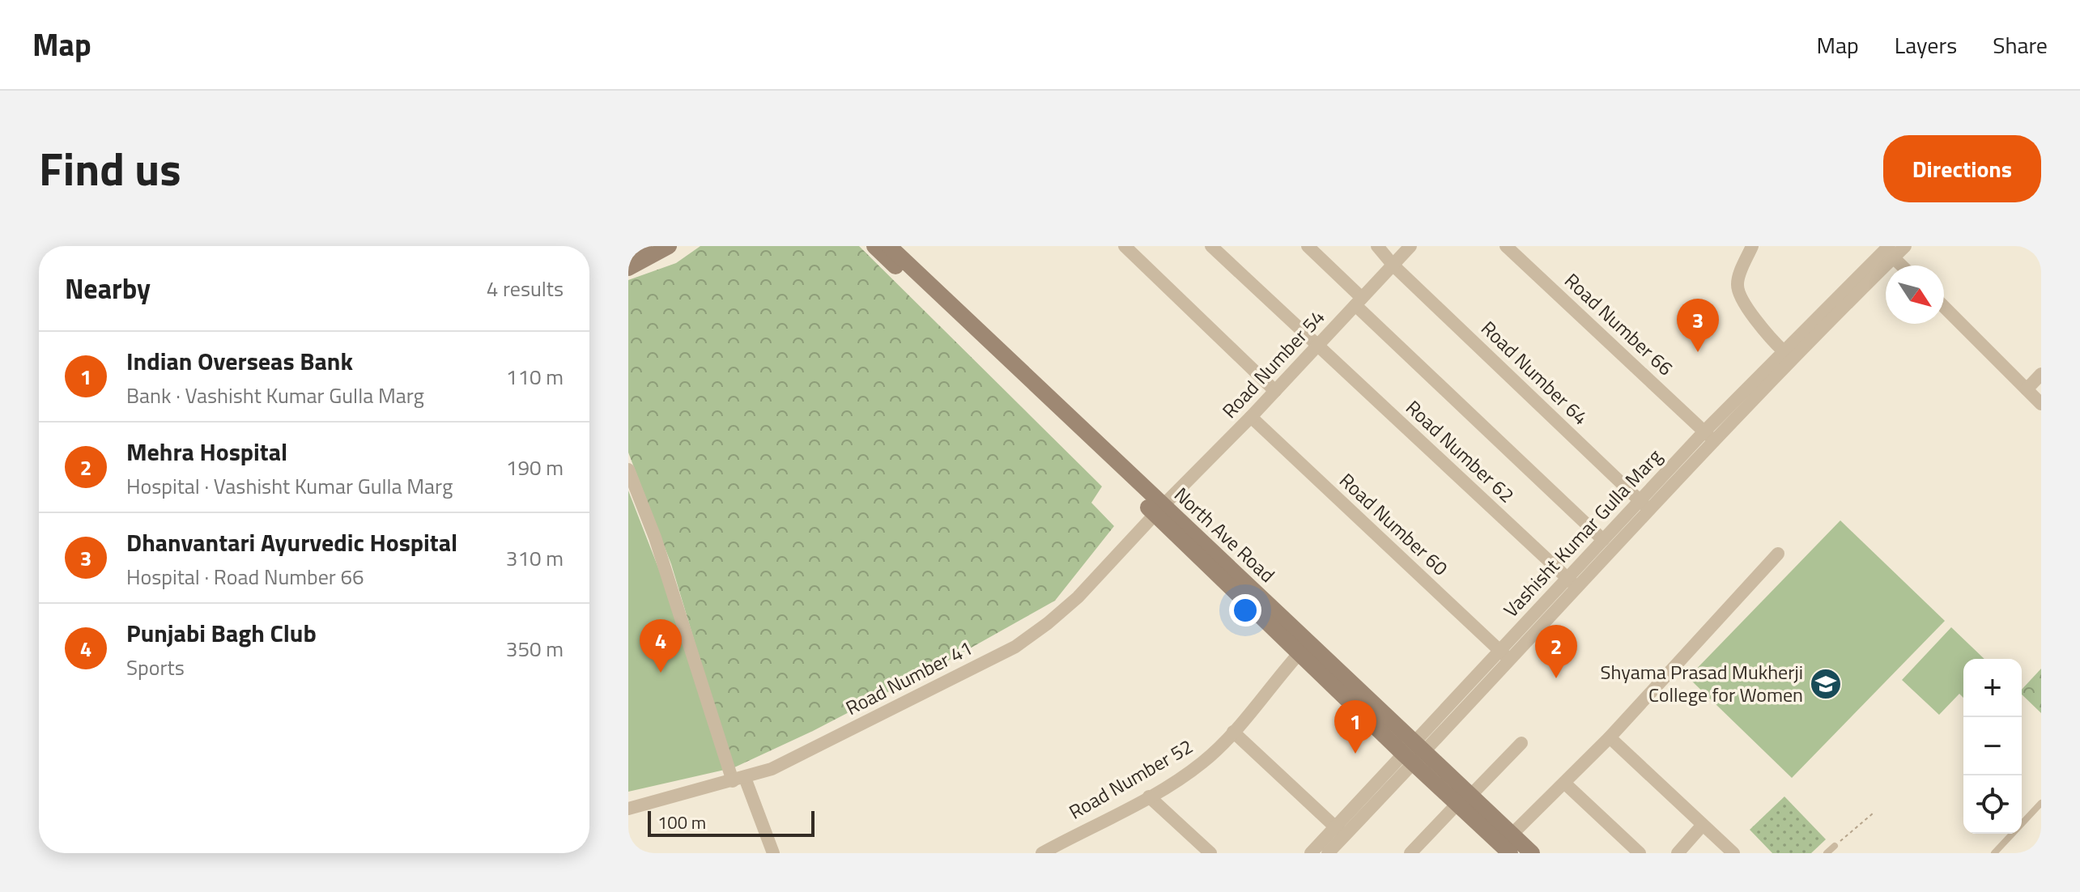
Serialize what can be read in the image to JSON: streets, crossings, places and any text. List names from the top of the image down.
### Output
{
  "streets": {
    "street": [
      "Road Number 66",
      "Road Number 54",
      "Road Number 64",
      "Road Number 62",
      "Road Number 60",
      "Vashisht Kumar Gulla Marg",
      "North Ave Road",
      "Road Number 41",
      "Road Number 52"
    ]
  },
  "crossings": [
    ["Road Number 66", "Vashisht Kumar Gulla Marg"],
    ["Road Number 54", "Road Number 64"],
    ["Road Number 54", "Road Number 62"],
    ["Road Number 54", "Road Number 60"],
    ["Road Number 54", "North Ave Road"],
    ["Road Number 54", "Road Number 41"],
    ["Road Number 64", "Vashisht Kumar Gulla Marg"],
    ["Road Number 62", "Vashisht Kumar Gulla Marg"],
    ["Road Number 60", "Vashisht Kumar Gulla Marg"],
    ["Vashisht Kumar Gulla Marg", "North Ave Road"],
    ["North Ave Road", "Road Number 41"],
    ["North Ave Road", "Road Number 52"]
  ],
  "places": {
    "school or university": ["Shyama Prasad Mukherji College for Women"]
  },
  "scale_bar": "100 m",
  "north": "bottom right",
  "page": {
    "header": "Map",
    "nav": ["Map", "Layers", "Share"],
    "title": "Find us",
    "buttons": "Directions",
    "heading": ["Nearby", "4 results"],
    "pins": [
      "3",
      "4",
      "2",
      "1"
    ],
    "list": [
      {
        "mark": "1",
        "name": "Indian Overseas Bank",
        "note": "Bank · Vashisht Kumar Gulla Marg",
        "value": "110 m"
      },
      {
        "mark": "2",
        "name": "Mehra Hospital",
        "note": "Hospital · Vashisht Kumar Gulla Marg",
        "value": "190 m"
      },
      {
        "mark": "3",
        "name": "Dhanvantari Ayurvedic Hospital",
        "note": "Hospital · Road Number 66",
        "value": "310 m"
      },
      {
        "mark": "4",
        "name": "Punjabi Bagh Club",
        "note": "Sports",
        "value": "350 m"
      }
    ],
    "map_buttons": ["+", "−"],
    "scale": "100 m"
  }
}
